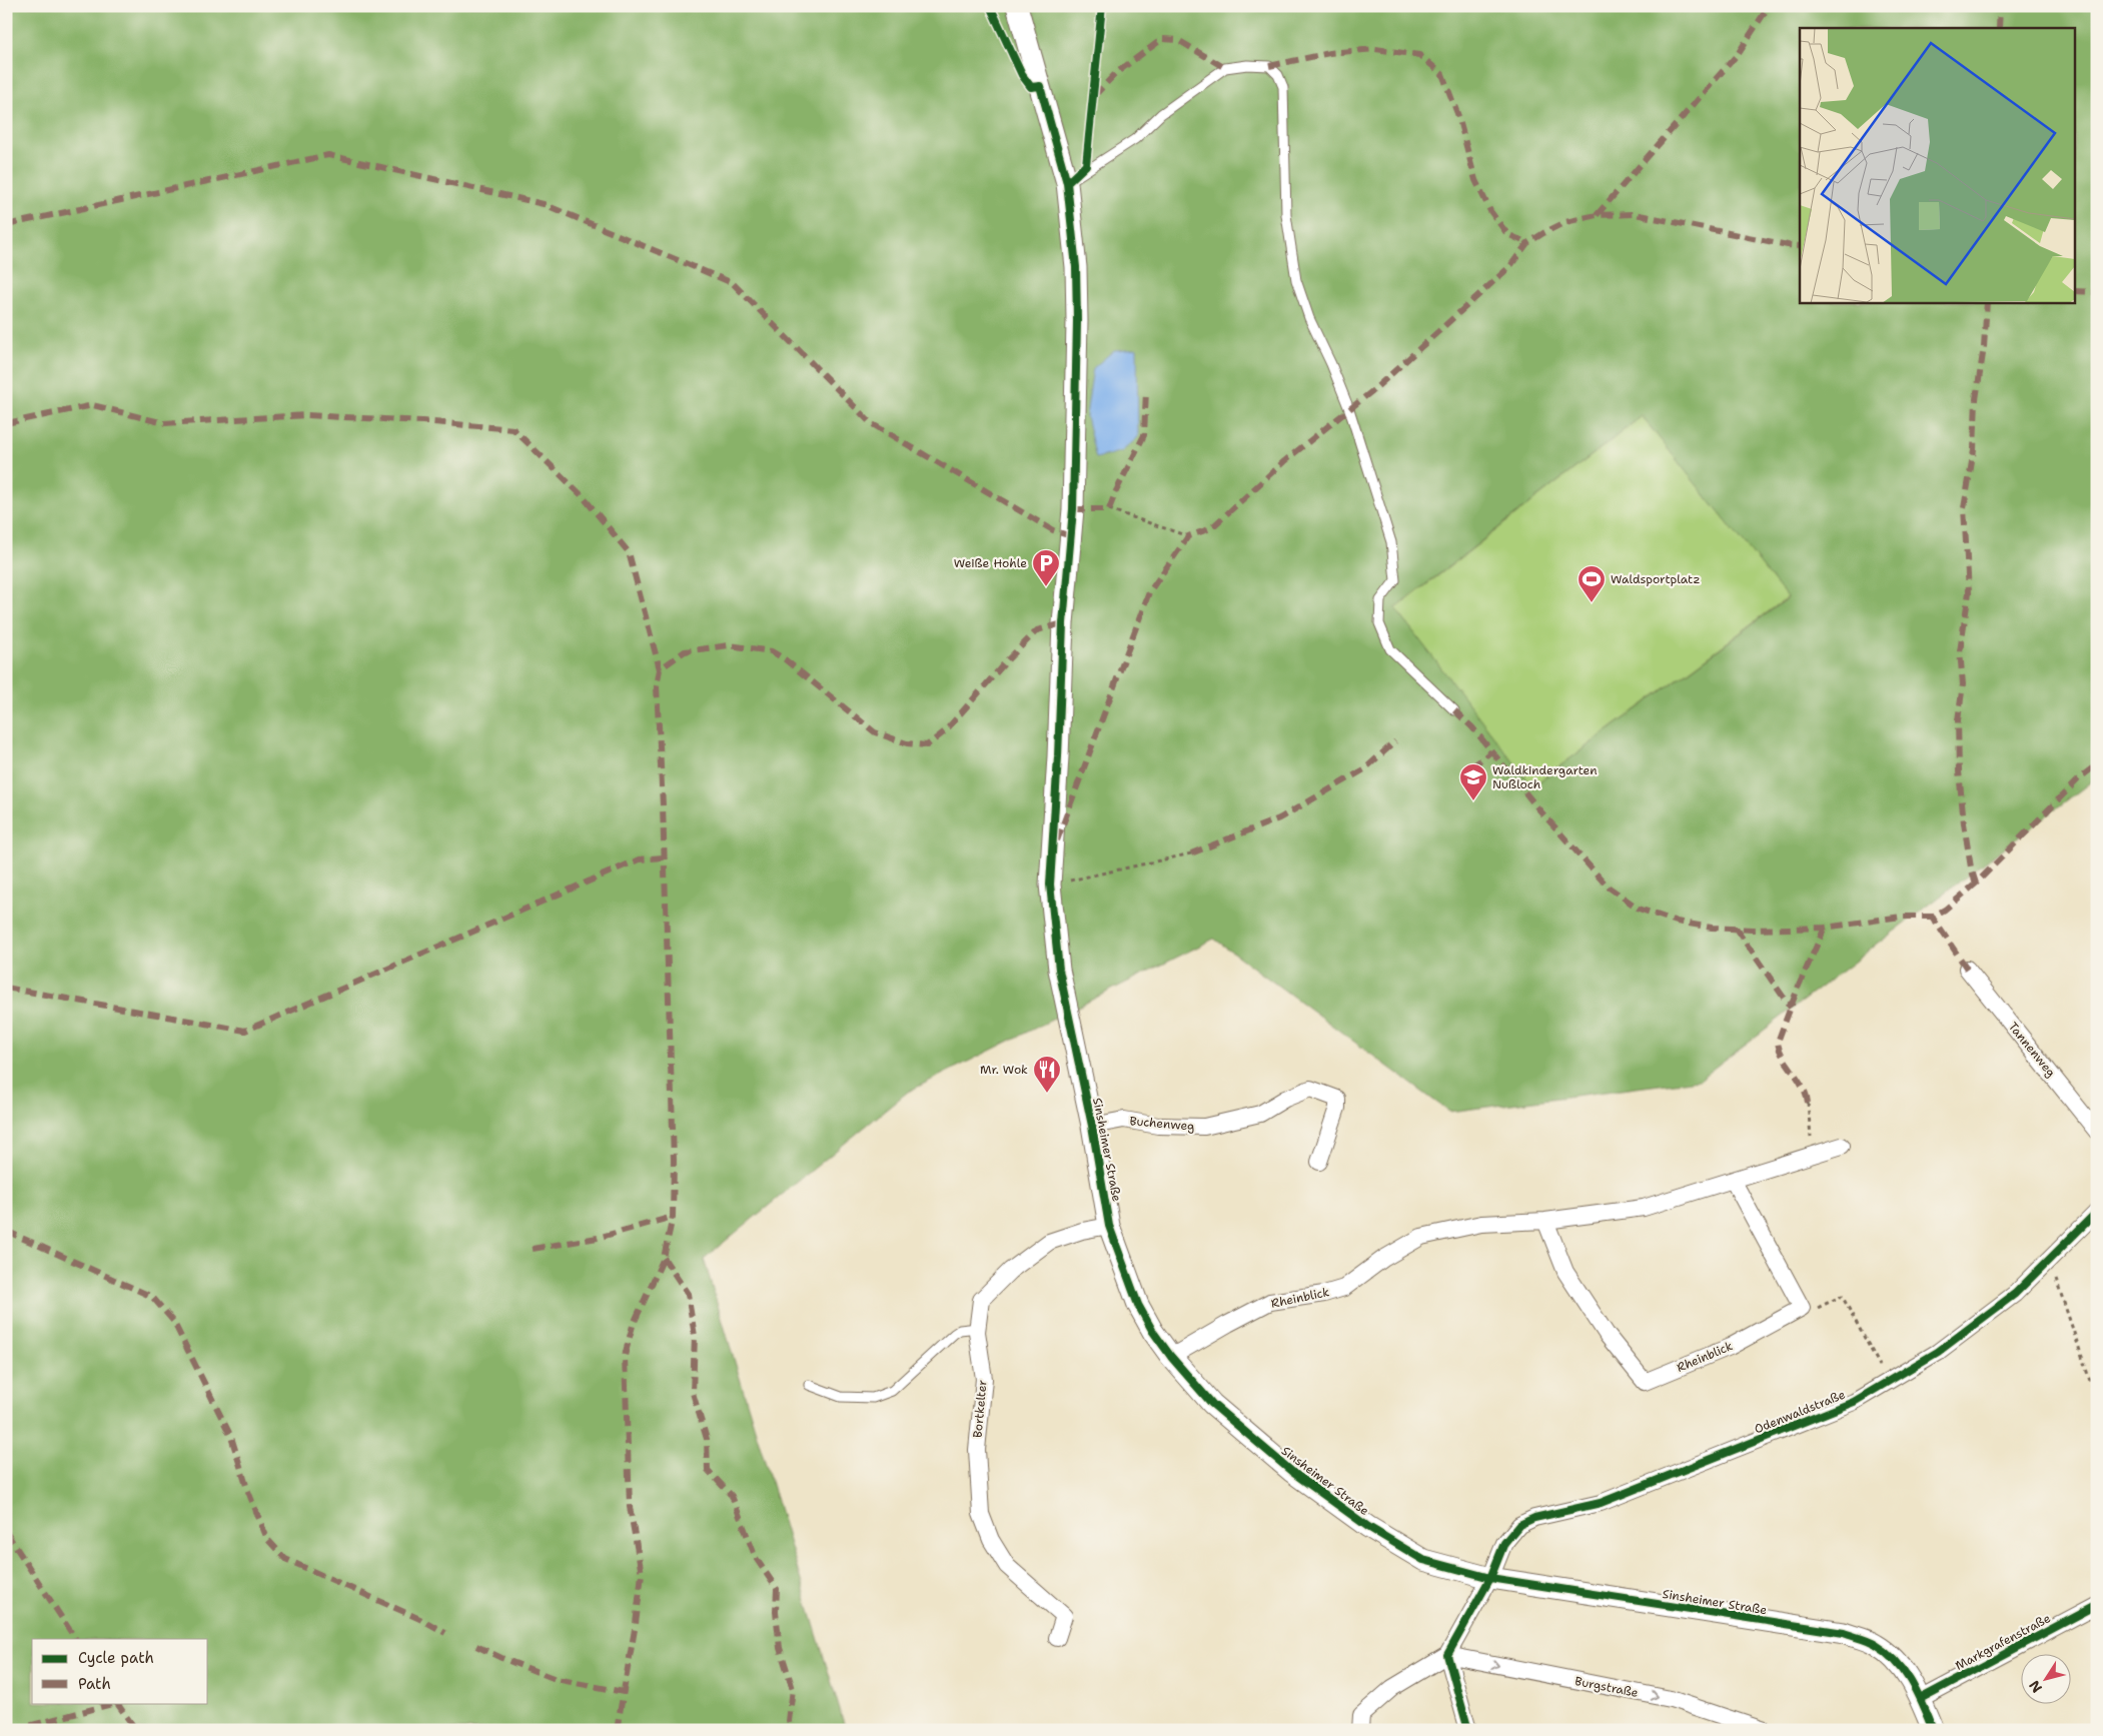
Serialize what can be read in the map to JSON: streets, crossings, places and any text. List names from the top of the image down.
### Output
{
  "streets": {
    "street": [
      "Tannenweg",
      "Buchenweg",
      "Sinsheimer Straße",
      "Rheinblick",
      "Bortkelter",
      "Odenwaldstraße",
      "Markgrafenstraße",
      "Burgstraße"
    ]
  },
  "crossings": [
    ["Buchenweg", "Sinsheimer Straße"],
    ["Sinsheimer Straße", "Rheinblick"],
    ["Sinsheimer Straße", "Bortkelter"],
    ["Sinsheimer Straße", "Odenwaldstraße"],
    ["Sinsheimer Straße", "Markgrafenstraße"],
    ["Odenwaldstraße", "Burgstraße"]
  ],
  "one_way": ["Burgstraße"],
  "places": {
    "parking": ["Weiße Hohle"],
    "sports": ["Waldsportplatz"],
    "school or university": ["Waldkindergarten Nußloch"],
    "restaurant": ["Mr. Wok"]
  },
  "legend": ["Cycle path", "Path"],
  "north": "bottom left"
}
